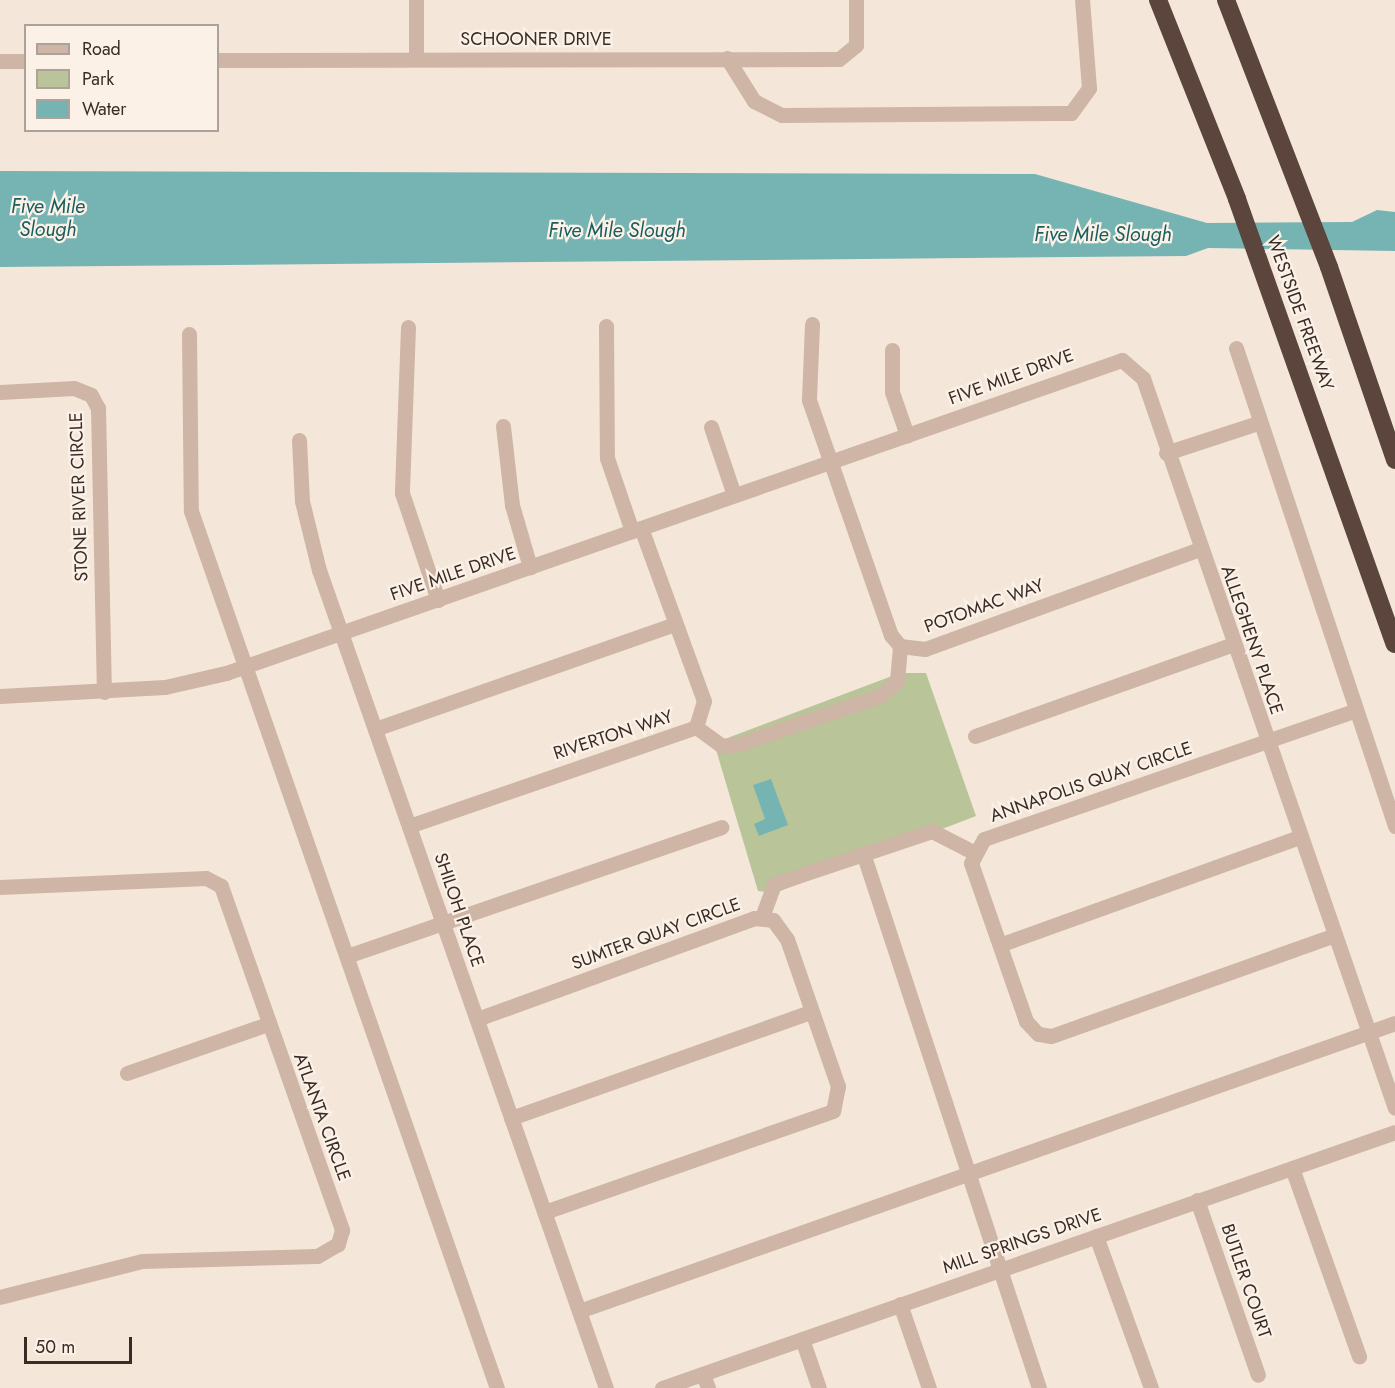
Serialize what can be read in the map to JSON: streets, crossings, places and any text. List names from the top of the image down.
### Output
{
  "streets": {
    "highway": ["WESTSIDE FREEWAY"],
    "street": [
      "SCHOONER DRIVE",
      "FIVE MILE DRIVE",
      "STONE RIVER CIRCLE",
      "POTOMAC WAY",
      "ALLEGHENY PLACE",
      "RIVERTON WAY",
      "ANNAPOLIS QUAY CIRCLE",
      "SHILOH PLACE",
      "SUMTER QUAY CIRCLE",
      "ATLANTA CIRCLE",
      "MILL SPRINGS DRIVE",
      "BUTLER COURT"
    ]
  },
  "crossings": [
    ["FIVE MILE DRIVE", "STONE RIVER CIRCLE"],
    ["FIVE MILE DRIVE", "ALLEGHENY PLACE"],
    ["FIVE MILE DRIVE", "RIVERTON WAY"],
    ["FIVE MILE DRIVE", "SHILOH PLACE"],
    ["POTOMAC WAY", "ALLEGHENY PLACE"],
    ["ALLEGHENY PLACE", "ANNAPOLIS QUAY CIRCLE"],
    ["RIVERTON WAY", "SHILOH PLACE"],
    ["SHILOH PLACE", "SUMTER QUAY CIRCLE"],
    ["MILL SPRINGS DRIVE", "BUTLER COURT"]
  ],
  "water": ["Five Mile Slough"],
  "legend": ["Road", "Park", "Water"],
  "scale_bar": "50 m"
}
